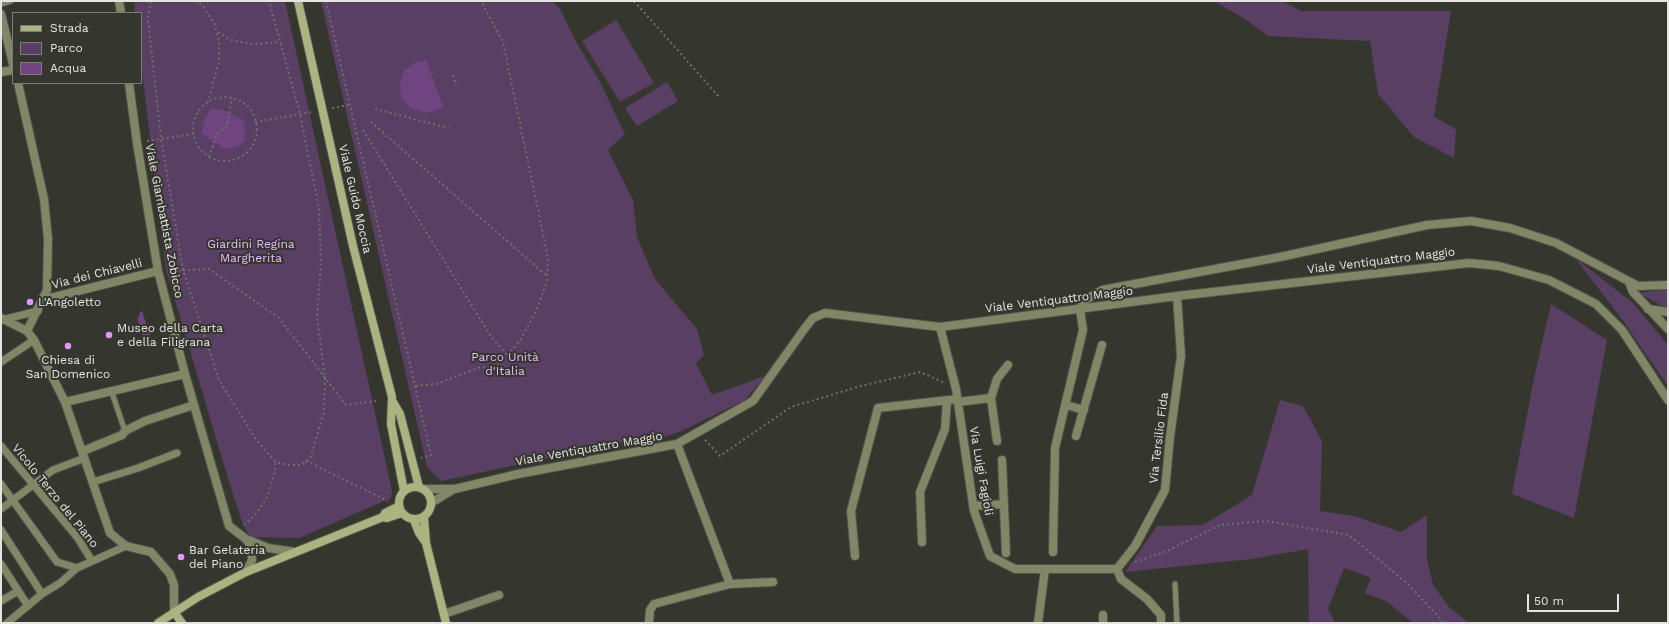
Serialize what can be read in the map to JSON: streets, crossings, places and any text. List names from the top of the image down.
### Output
{
  "streets": {
    "main road": ["Viale Guido Moccia"],
    "street": [
      "Viale Giambattista Zobicco",
      "Viale Ventiquattro Maggio",
      "Via dei Chiavelli",
      "Via Tersilio Fida",
      "Via Luigi Fagioli",
      "Vicolo Terzo del Piano"
    ]
  },
  "crossings": [
    ["Viale Guido Moccia", "Viale Ventiquattro Maggio"],
    ["Viale Giambattista Zobicco", "Via dei Chiavelli"],
    ["Viale Ventiquattro Maggio", "Via Tersilio Fida"],
    ["Viale Ventiquattro Maggio", "Via Luigi Fagioli"],
    ["Via Tersilio Fida", "Via Luigi Fagioli"]
  ],
  "parks": ["Giardini Regina Margherita", "Parco Unità d'Italia"],
  "places": [
    "L'Angoletto",
    "Museo della Carta e della Filigrana",
    "Chiesa di San Domenico",
    "Bar Gelateria del Piano"
  ],
  "legend": ["Strada", "Parco", "Acqua"],
  "scale_bar": "50 m"
}
